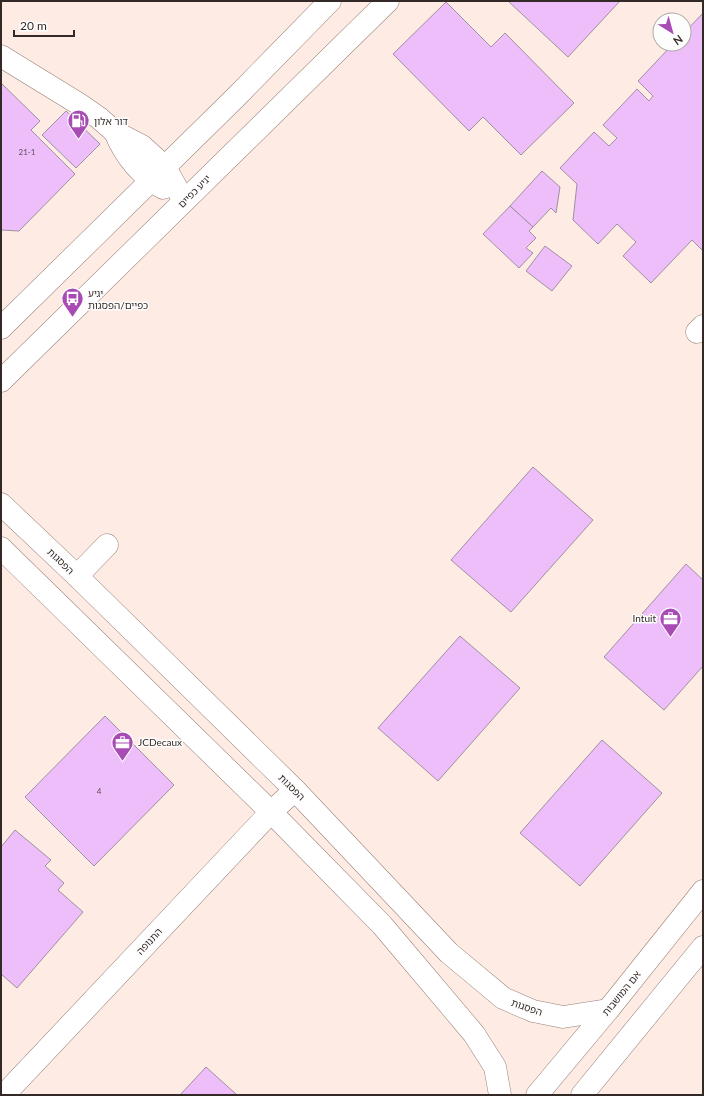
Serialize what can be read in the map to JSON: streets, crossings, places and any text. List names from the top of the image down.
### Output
{
  "streets": {
    "street": [
      "יגיע כפיים",
      "הפסגות",
      "התנופה",
      "אם המושבות"
    ]
  },
  "crossings": [
    ["הפסגות", "התנופה"],
    ["הפסגות", "אם המושבות"]
  ],
  "places": {
    "fuel station": ["דור אלון"],
    "bus stop": ["יגיע כפיים/הפסגות"],
    "office": ["Intuit", "JCDecaux"]
  },
  "house_numbers": ["21-1", "4"],
  "scale_bar": "20 m",
  "north": "bottom right"
}
